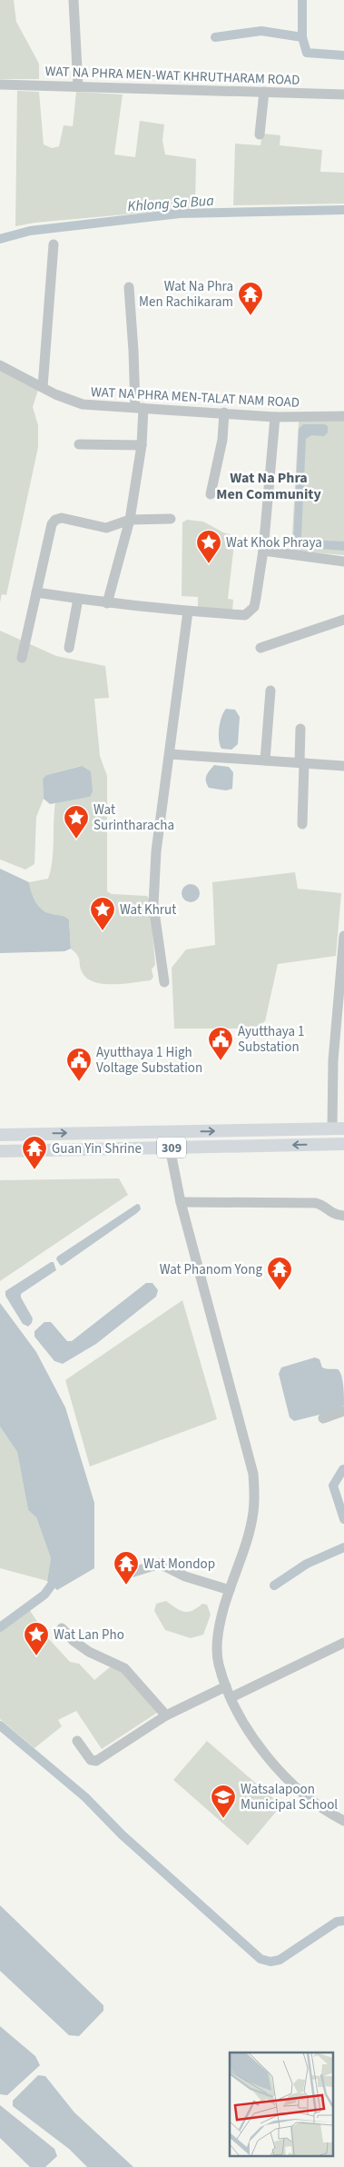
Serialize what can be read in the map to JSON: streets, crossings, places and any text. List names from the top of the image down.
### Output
{
  "streets": {
    "main road": ["309"],
    "street": ["WAT NA PHRA MEN-WAT KHRUTHARAM ROAD", "WAT NA PHRA MEN-TALAT NAM ROAD"]
  },
  "districts": ["Wat Na Phra Men Community"],
  "water": ["Khlong Sa Bua"],
  "places": {
    "temple": [
      "Wat Na Phra Men Rachikaram",
      "Guan Yin Shrine",
      "Wat Phanom Yong",
      "Wat Mondop"
    ],
    "place": [
      "Wat Khok Phraya",
      "Wat Surintharacha",
      "Wat Khrut",
      "Wat Lan Pho"
    ],
    "public building": ["Ayutthaya 1 Substation", "Ayutthaya 1 High Voltage Substation"],
    "school or university": ["Watsalapoon Municipal School"]
  }
}
